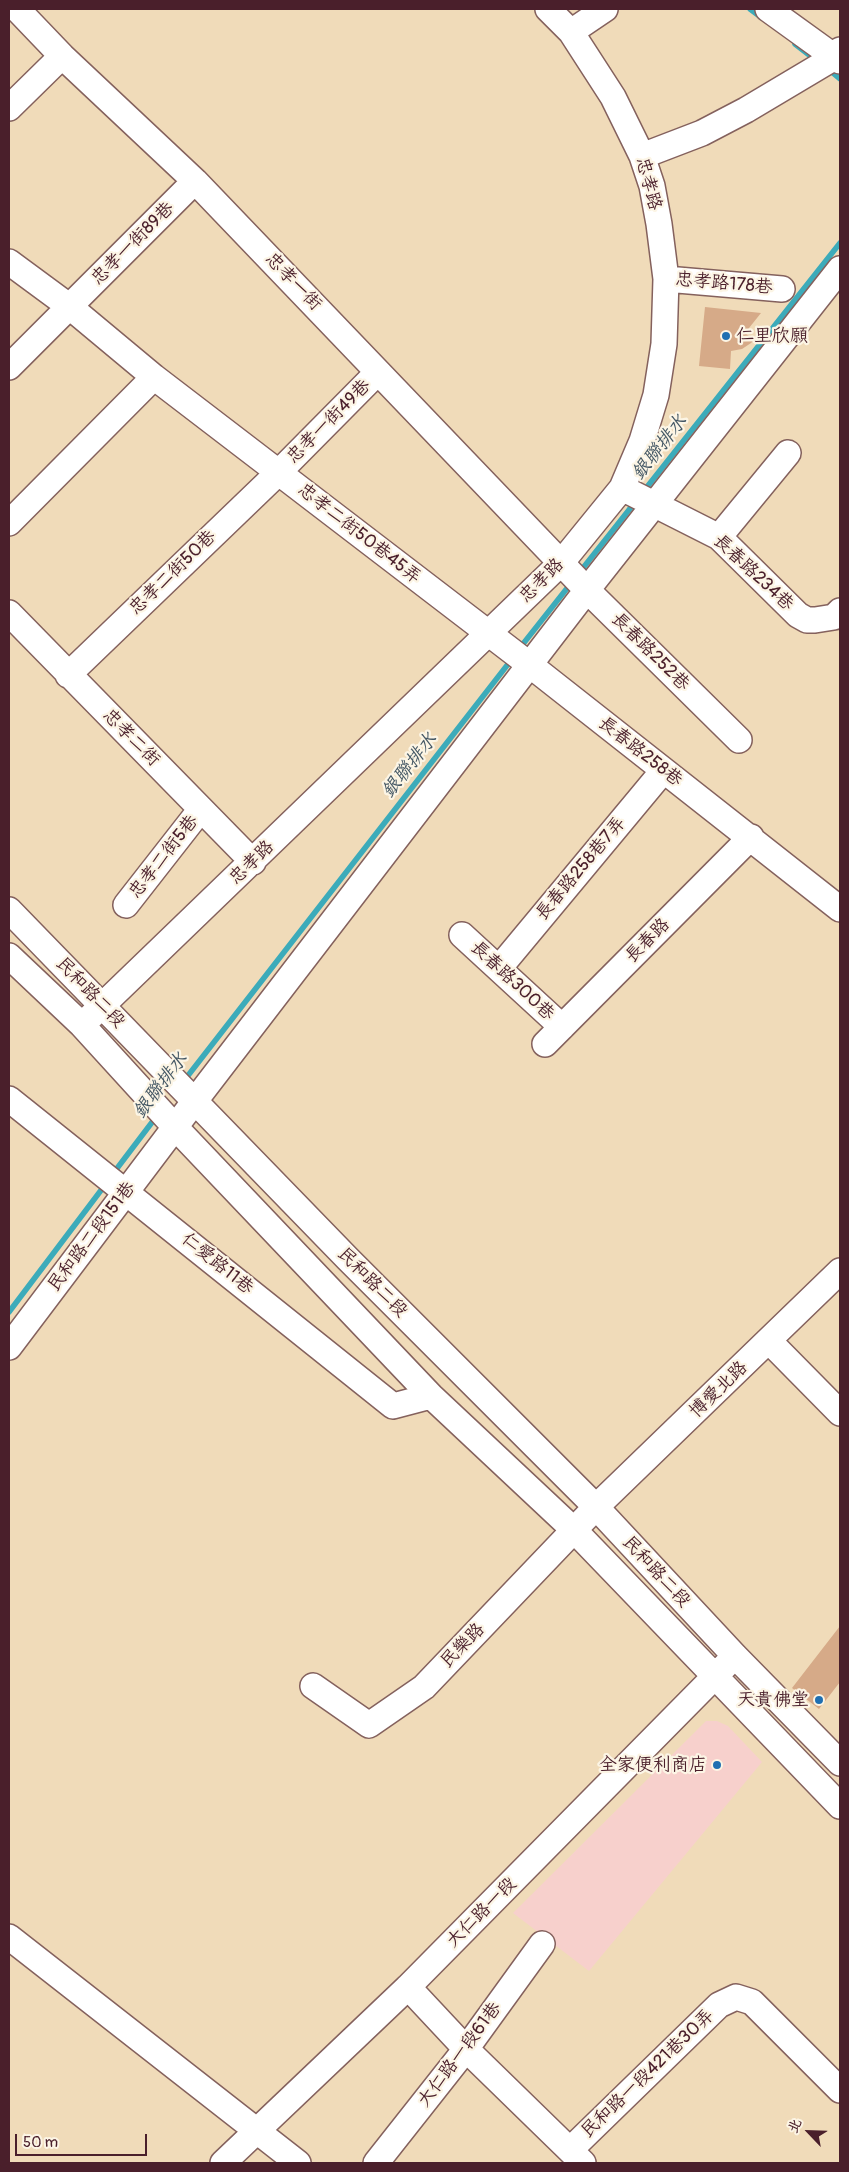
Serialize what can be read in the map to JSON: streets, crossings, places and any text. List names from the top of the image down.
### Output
{
  "streets": {
    "street": [
      "忠孝路",
      "忠孝一街89巷",
      "忠孝一街",
      "忠孝路178巷",
      "忠孝一街49巷",
      "忠孝二街50巷45弄",
      "忠孝二街50巷",
      "長春路234巷",
      "長春路252巷",
      "忠孝二街",
      "長春路258巷",
      "忠孝二街5巷",
      "長春路258巷7弄",
      "長春路",
      "長春路300巷",
      "民和路二段",
      "民和路二段151巷",
      "仁愛路11巷",
      "博愛北路",
      "民樂路",
      "大仁路一段",
      "大仁路一段61巷",
      "民和路一段421巷30弄"
    ]
  },
  "crossings": [
    ["忠孝路", "忠孝一街"],
    ["忠孝路", "忠孝路178巷"],
    ["忠孝路", "忠孝二街50巷45弄"],
    ["忠孝路", "長春路234巷"],
    ["忠孝路", "長春路252巷"],
    ["忠孝路", "忠孝二街"],
    ["忠孝路", "民和路二段"],
    ["忠孝一街89巷", "忠孝一街"],
    ["忠孝一街89巷", "忠孝二街50巷45弄"],
    ["忠孝一街", "忠孝一街49巷"],
    ["忠孝一街", "長春路252巷"],
    ["忠孝一街49巷", "忠孝二街50巷45弄"],
    ["忠孝一街49巷", "忠孝二街50巷"],
    ["忠孝二街50巷45弄", "忠孝二街50巷"],
    ["忠孝二街50巷45弄", "長春路258巷"],
    ["忠孝二街50巷45弄", "民和路二段151巷"],
    ["忠孝二街50巷", "忠孝二街"],
    ["長春路234巷", "民和路二段151巷"],
    ["長春路252巷", "民和路二段151巷"],
    ["忠孝二街", "忠孝二街5巷"],
    ["長春路258巷", "長春路258巷7弄"],
    ["長春路258巷", "長春路"],
    ["長春路258巷", "民和路二段151巷"],
    ["長春路258巷7弄", "長春路300巷"],
    ["長春路", "長春路300巷"],
    ["民和路二段", "民和路二段151巷"],
    ["民和路二段", "仁愛路11巷"],
    ["民和路二段", "博愛北路"],
    ["民和路二段", "民樂路"],
    ["民和路二段", "大仁路一段"],
    ["民和路二段151巷", "仁愛路11巷"],
    ["博愛北路", "民樂路"]
  ],
  "water": ["銀聯排水"],
  "places": ["仁里欣願", "天貴佛堂", "全家便利商店"],
  "scale_bar": "50 m",
  "north": "top left"
}
